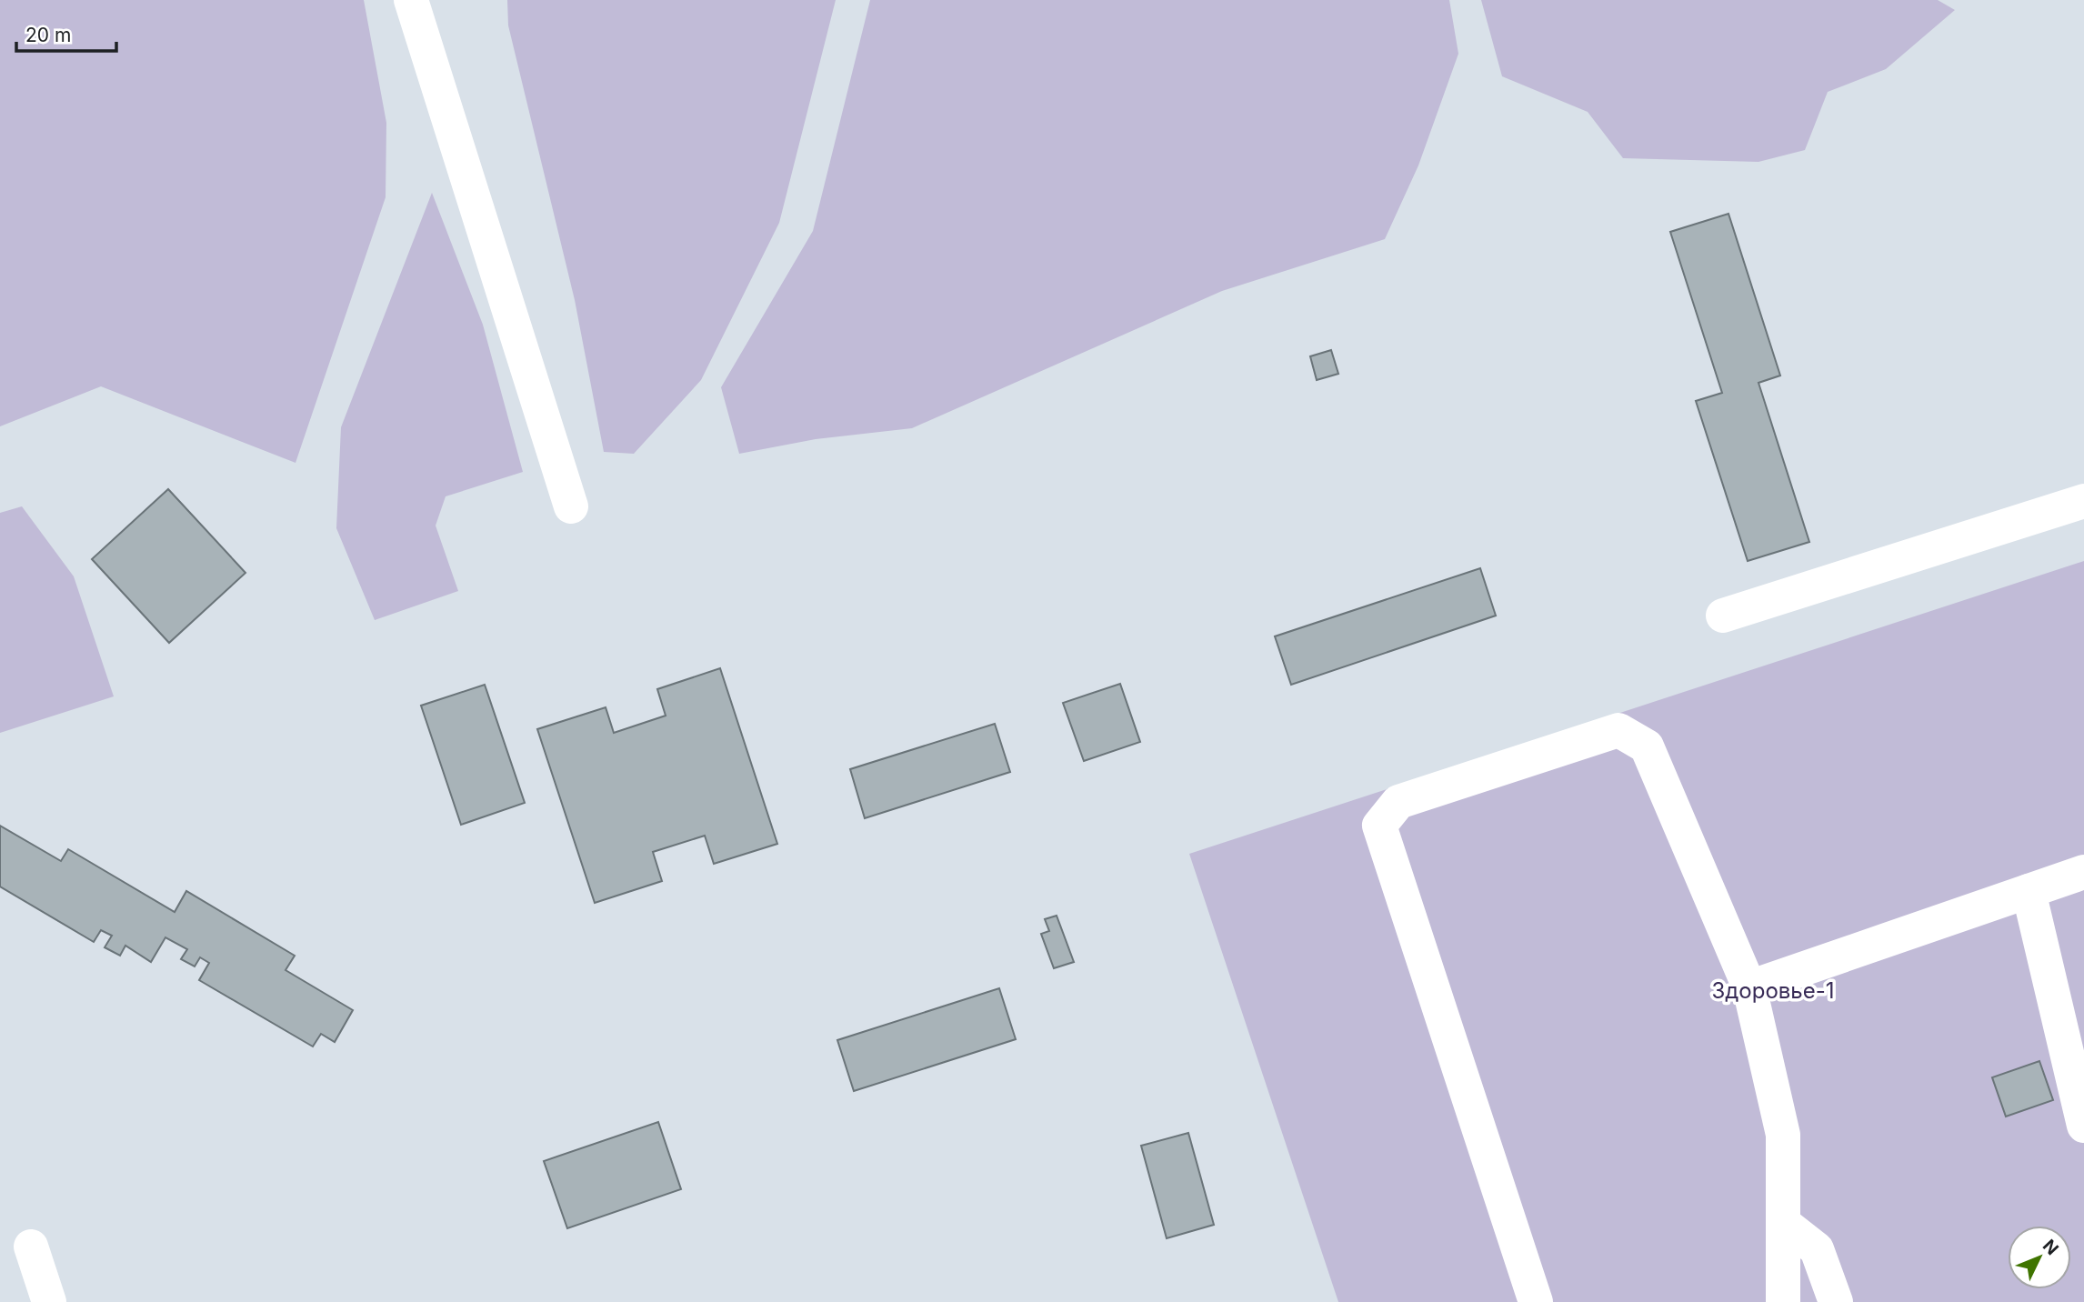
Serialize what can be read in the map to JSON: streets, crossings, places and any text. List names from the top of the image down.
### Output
{
  "parks": ["Здоровье-1"],
  "scale_bar": "20 m",
  "north": "top right"
}
